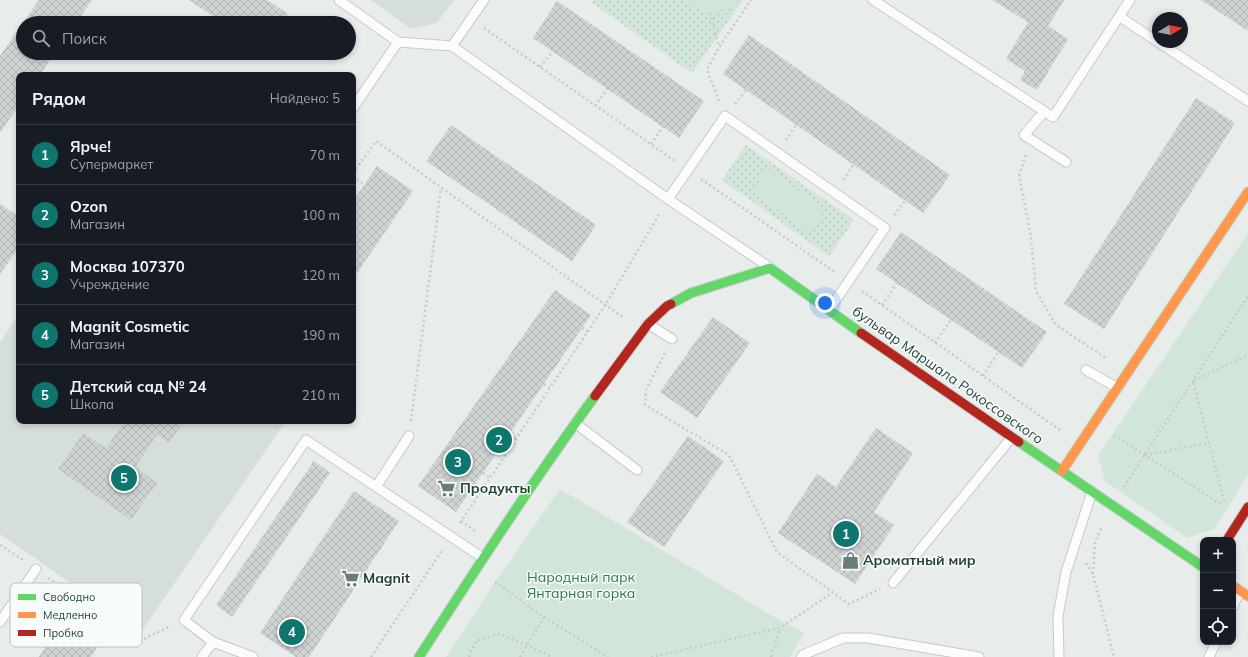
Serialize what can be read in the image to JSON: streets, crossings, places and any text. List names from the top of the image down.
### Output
{
  "streets": {
    "street": ["бульвар Маршала Рокоссовского"]
  },
  "parks": ["Народный парк Янтарная горка"],
  "places": {
    "supermarket": ["Продукты", "Magnit"],
    "shop": ["Ароматный мир"]
  },
  "legend": ["Свободно", "Медленно", "Пробка"],
  "north": "right",
  "page": {
    "search": "Поиск",
    "heading": ["Рядом", "Найдено: 5"],
    "list": [
      {
        "mark": "1",
        "name": "Ярче!",
        "note": "Супермаркет",
        "value": "70 m"
      },
      {
        "mark": "2",
        "name": "Ozon",
        "note": "Магазин",
        "value": "100 m"
      },
      {
        "mark": "3",
        "name": "Москва 107370",
        "note": "Учреждение",
        "value": "120 m"
      },
      {
        "mark": "4",
        "name": "Magnit Cosmetic",
        "note": "Магазин",
        "value": "190 m"
      },
      {
        "mark": "5",
        "name": "Детский сад № 24",
        "note": "Школа",
        "value": "210 m"
      }
    ],
    "pins": [
      "2",
      "3",
      "5",
      "1",
      "4"
    ],
    "map_buttons": ["+", "−"]
  }
}
